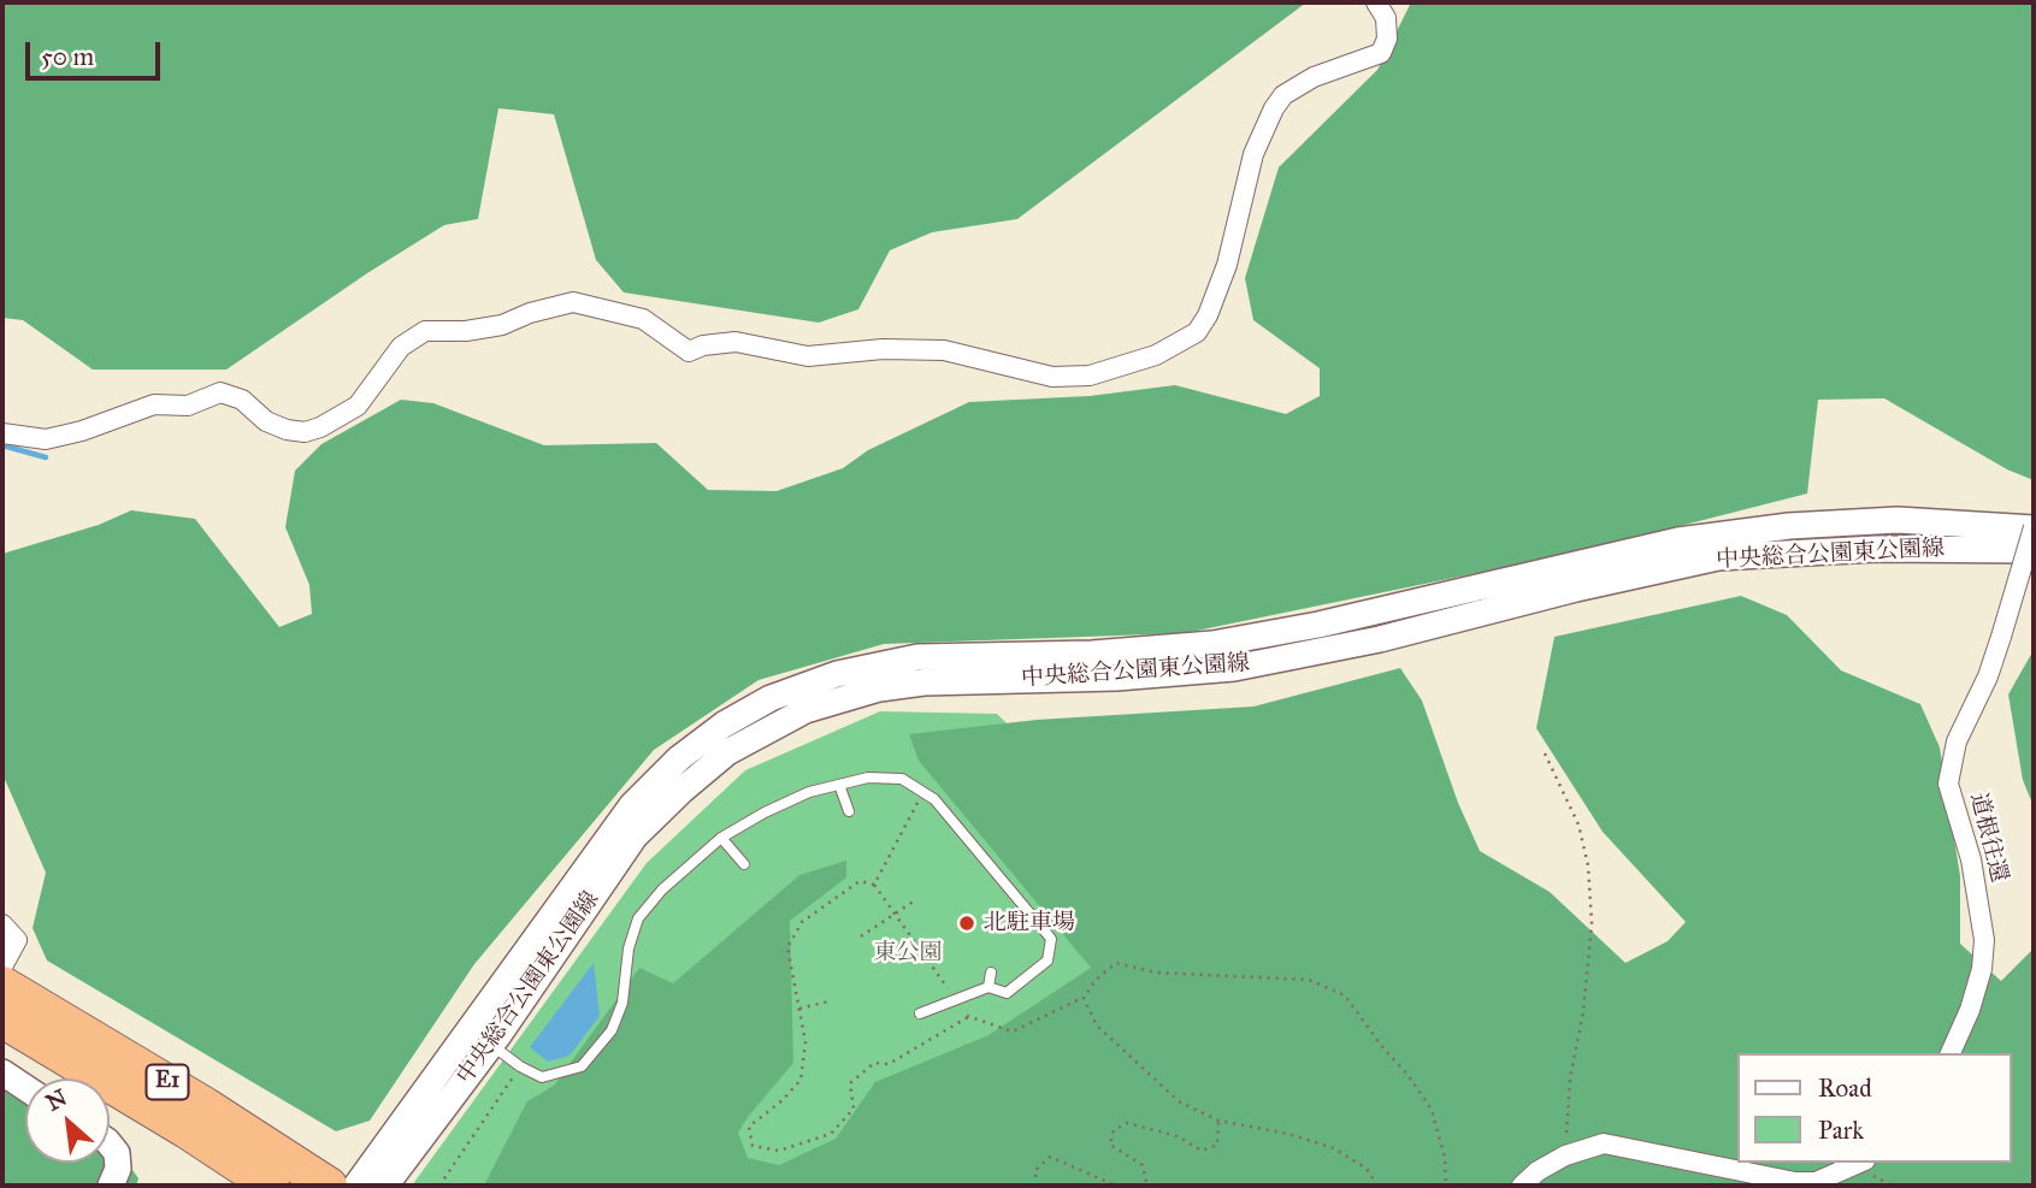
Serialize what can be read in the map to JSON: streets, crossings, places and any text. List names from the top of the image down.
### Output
{
  "streets": {
    "highway": ["E1"],
    "street": ["中央総合公園東公園線", "道根往還"]
  },
  "parks": ["東公園"],
  "places": ["北駐車場"],
  "legend": ["Road", "Park"],
  "scale_bar": "50 m",
  "north": "top left"
}
